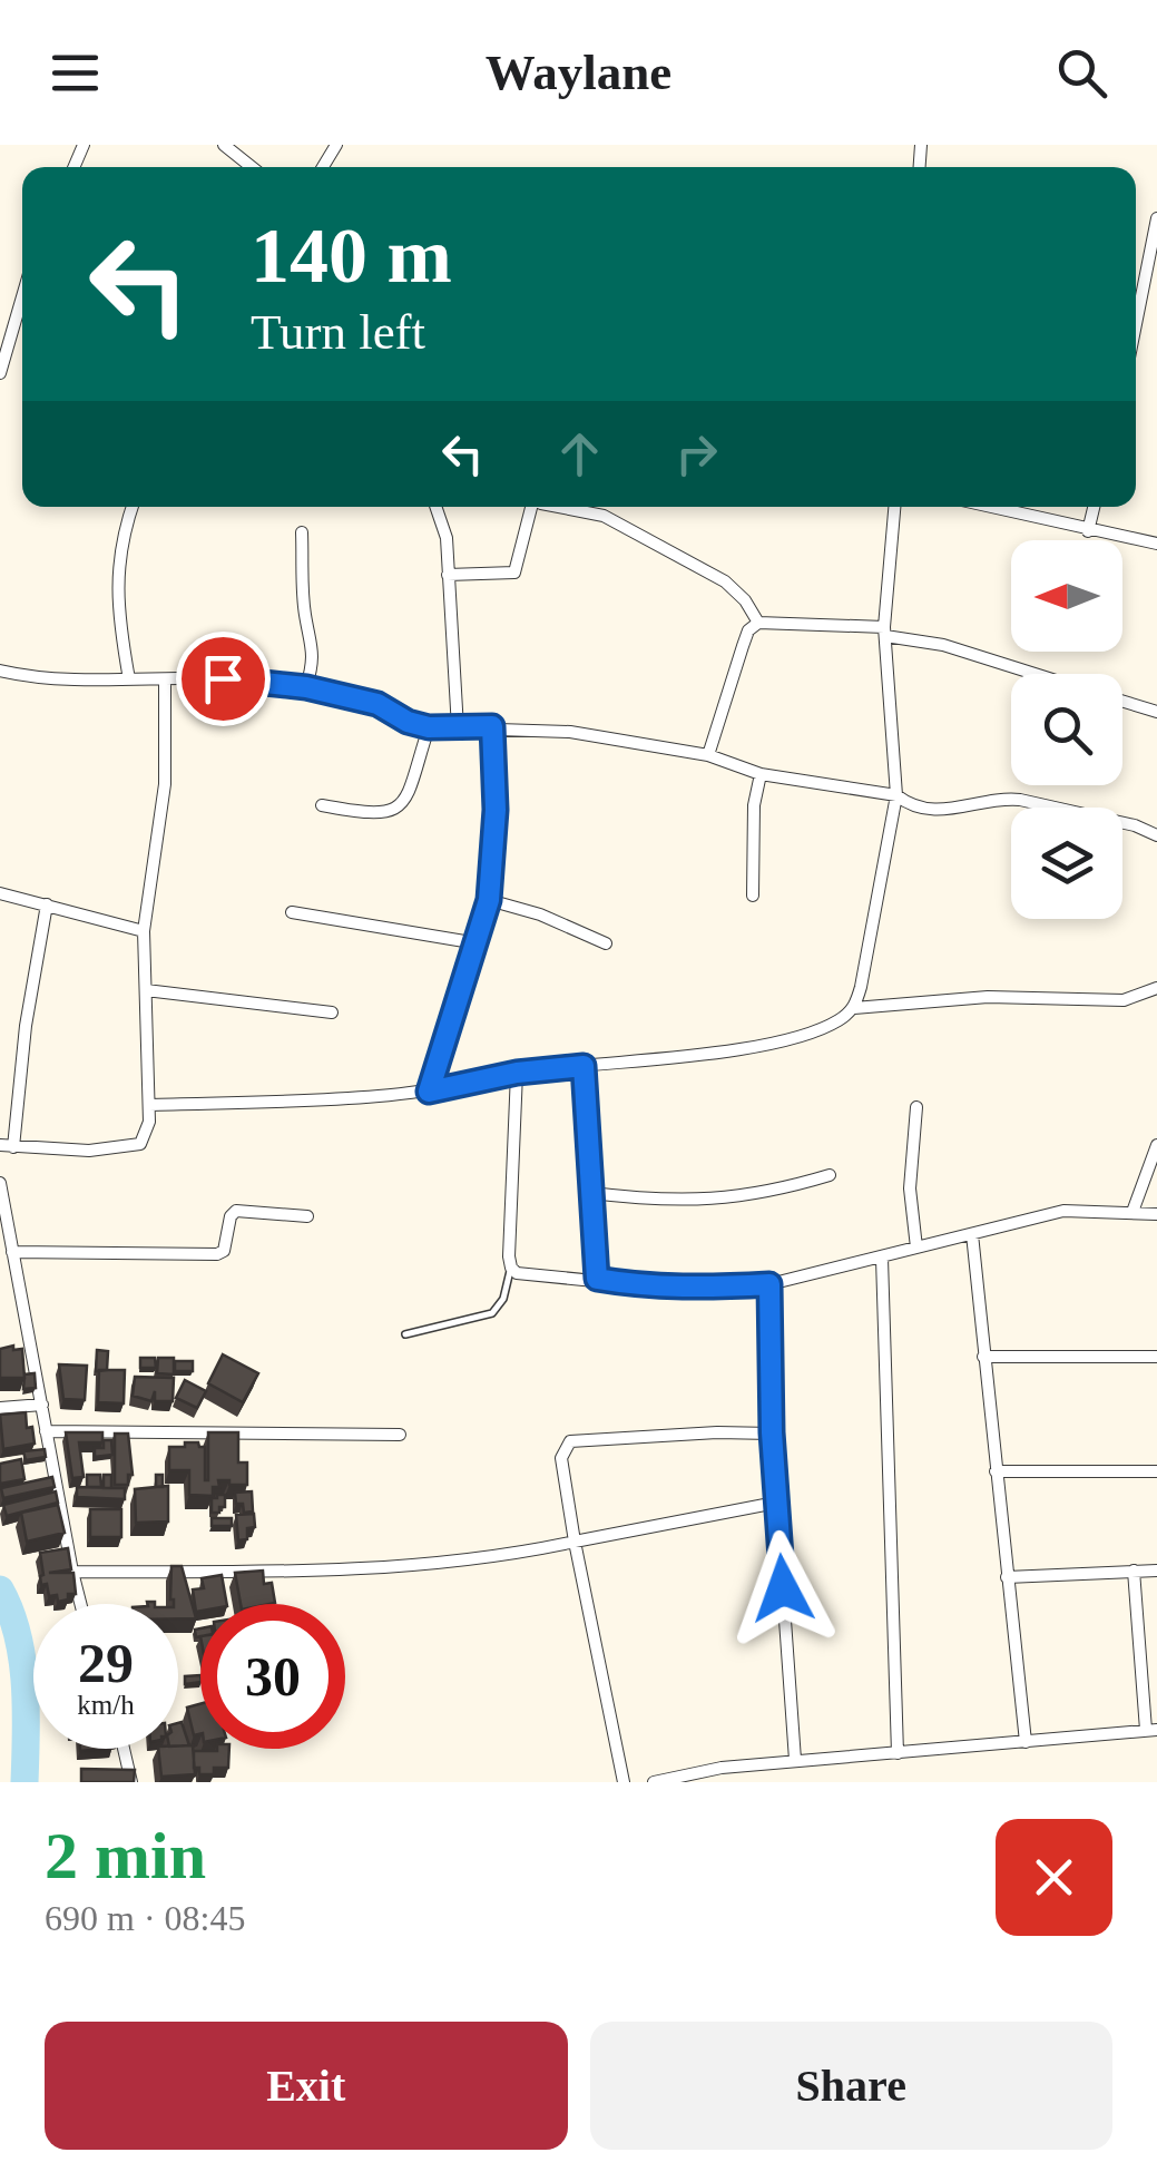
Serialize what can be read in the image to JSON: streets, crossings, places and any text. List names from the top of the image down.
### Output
{
  "north": "left",
  "page": {
    "header": "Waylane",
    "turn": ["140 m", "Turn left"],
    "speed": "29 km/h",
    "limit": "30",
    "heading": ["2 min", "690 m · 08:45"],
    "buttons": ["Exit", "Share"]
  }
}
